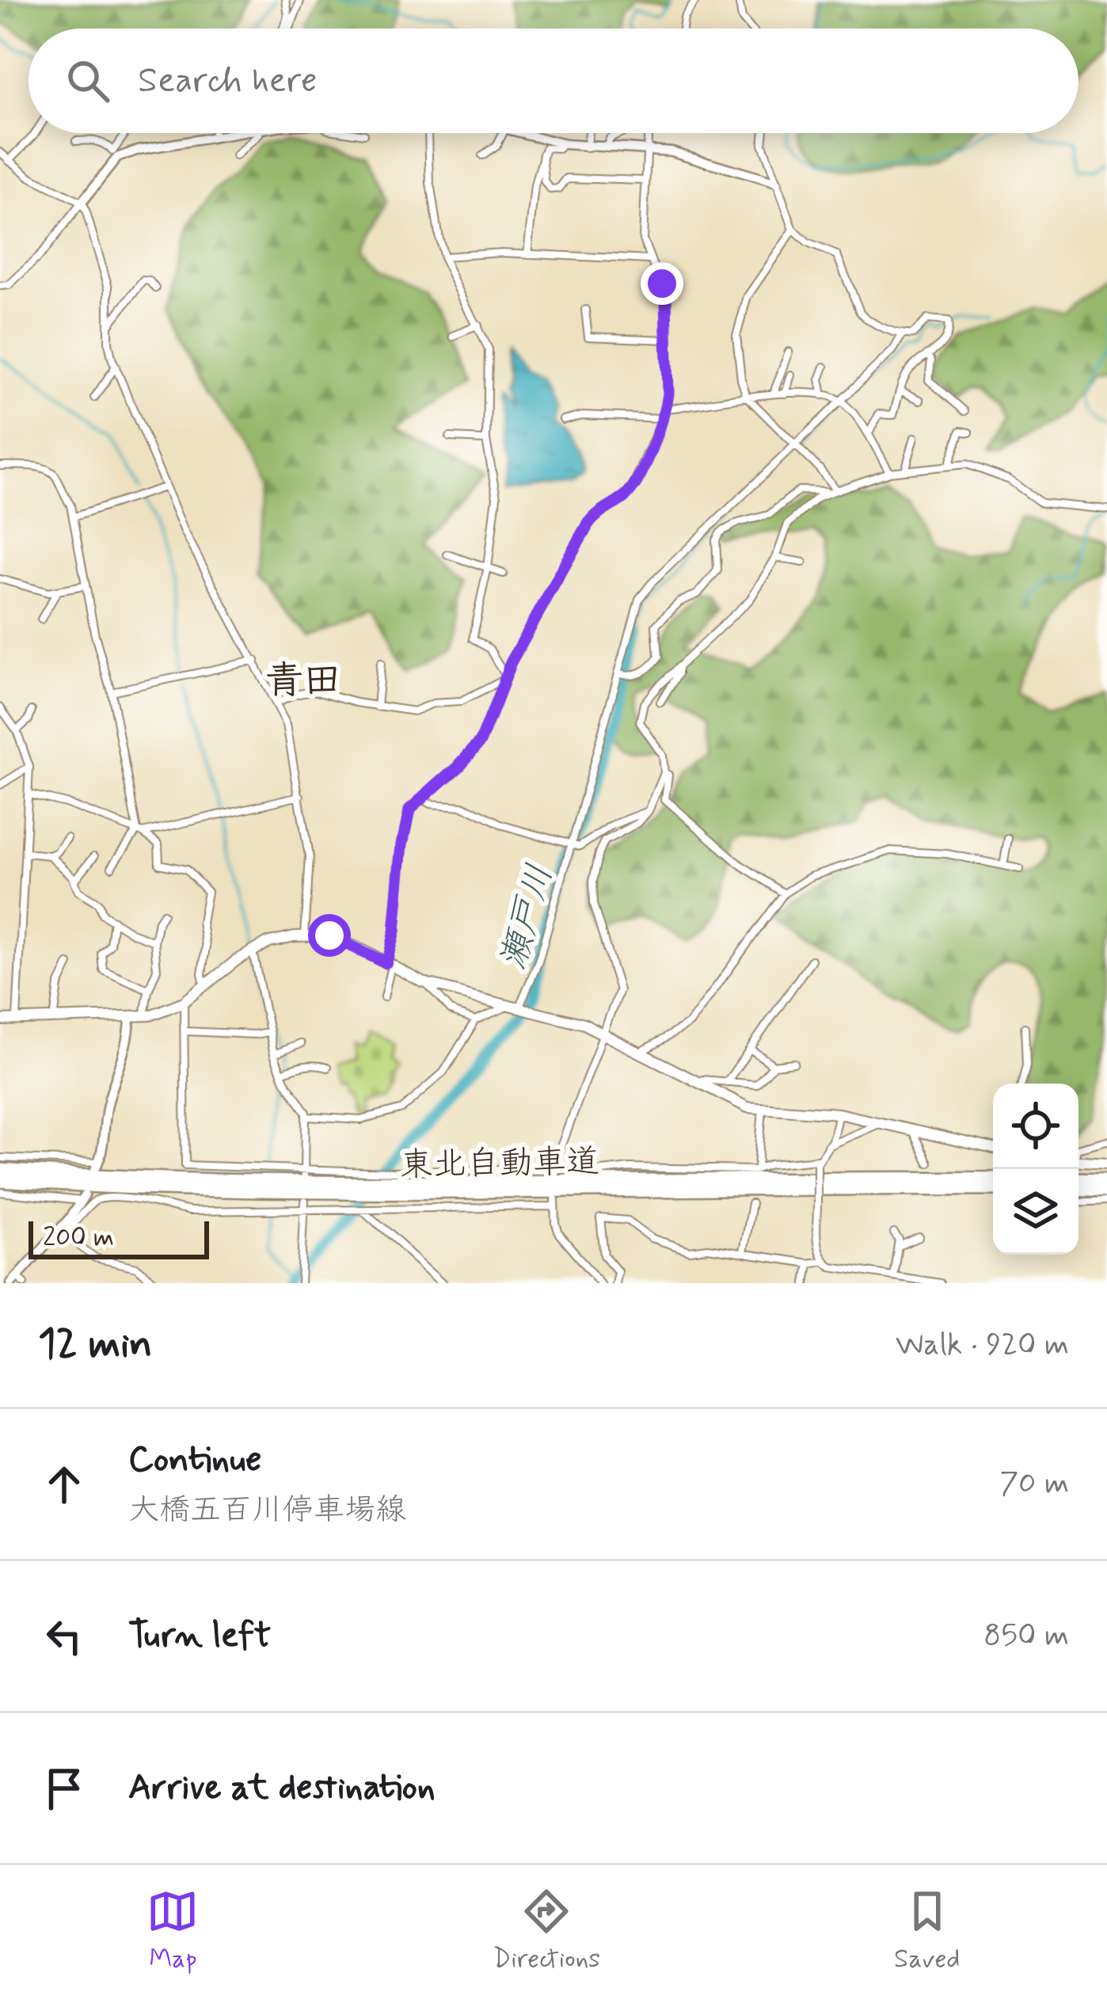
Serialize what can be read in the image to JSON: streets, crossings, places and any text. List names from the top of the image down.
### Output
{
  "streets": {
    "highway": ["東北自動車道"]
  },
  "districts": ["青田"],
  "water": ["瀬戸川"],
  "scale_bar": "200 m",
  "page": {
    "search": "Search here",
    "scale": "200 m",
    "heading": ["12 min", "Walk · 920 m"],
    "list": [
      ["Continue", "大橋五百川停車場線", "70 m"],
      ["Turn left", "850 m"],
      "Arrive at destination"
    ],
    "nav": ["Map", "Directions", "Saved"]
  }
}
